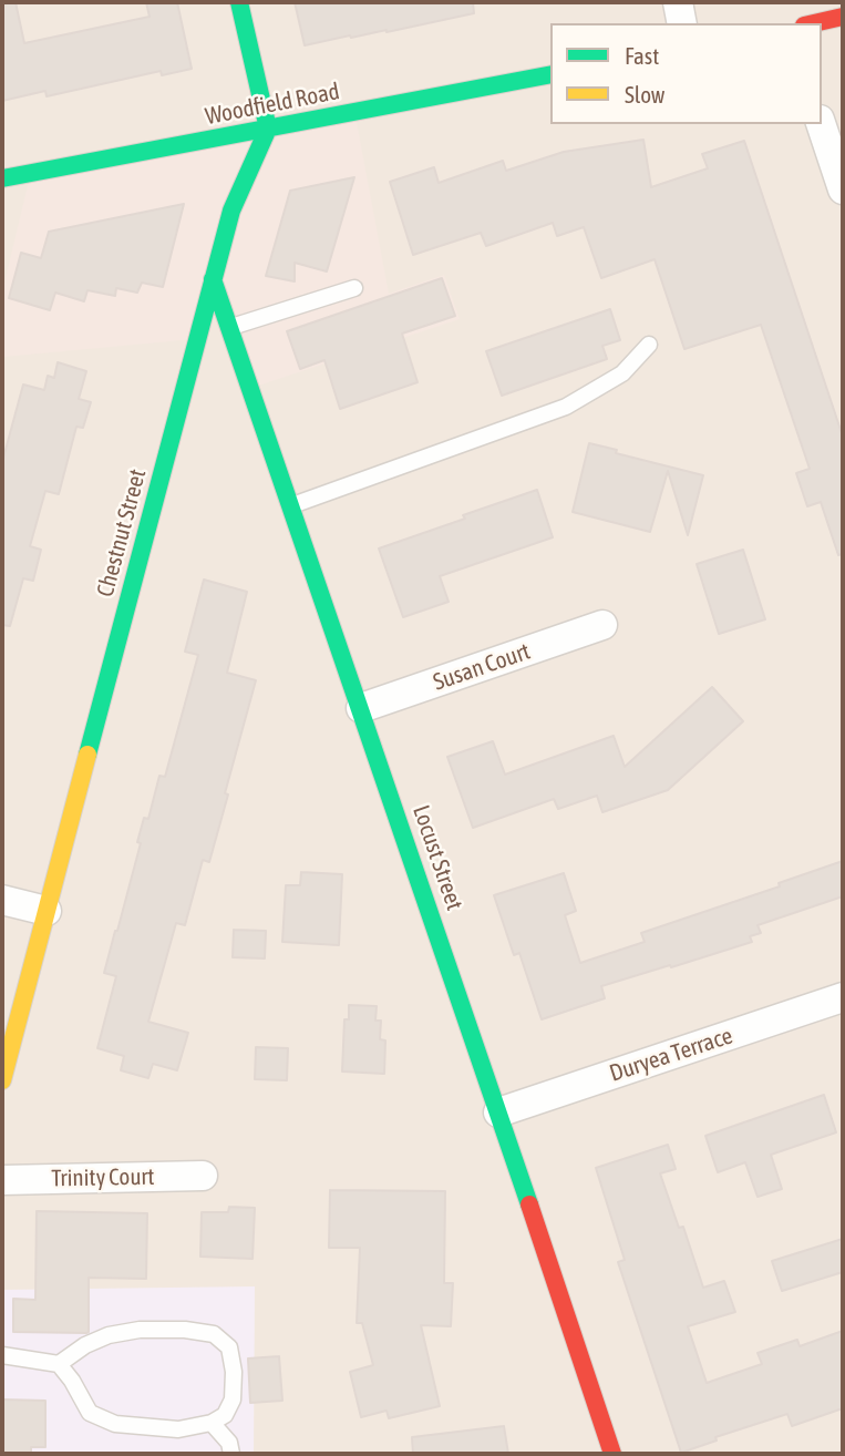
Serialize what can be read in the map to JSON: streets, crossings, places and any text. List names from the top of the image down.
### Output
{
  "streets": {
    "street": [
      "Woodfield Road",
      "Chestnut Street",
      "Susan Court",
      "Locust Street",
      "Duryea Terrace",
      "Trinity Court"
    ]
  },
  "crossings": [
    ["Woodfield Road", "Chestnut Street"],
    ["Chestnut Street", "Locust Street"],
    ["Susan Court", "Locust Street"],
    ["Locust Street", "Duryea Terrace"]
  ],
  "legend": ["Fast", "Slow"]
}
